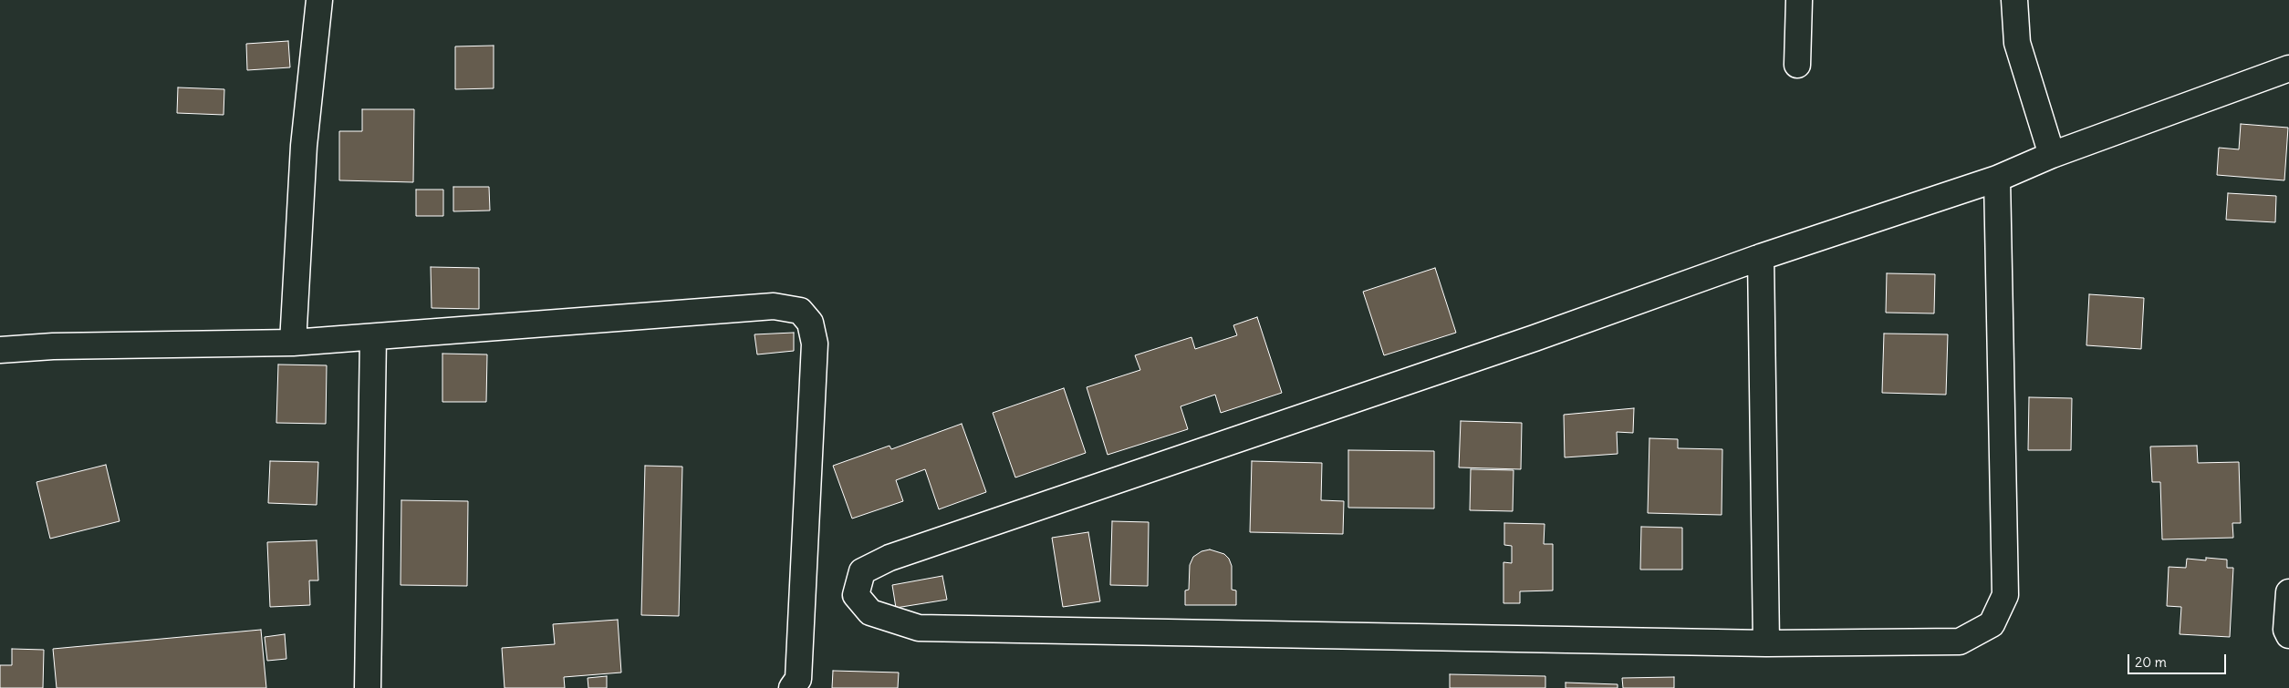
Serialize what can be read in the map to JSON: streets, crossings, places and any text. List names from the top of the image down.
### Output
{
  "scale_bar": "20 m"
}
